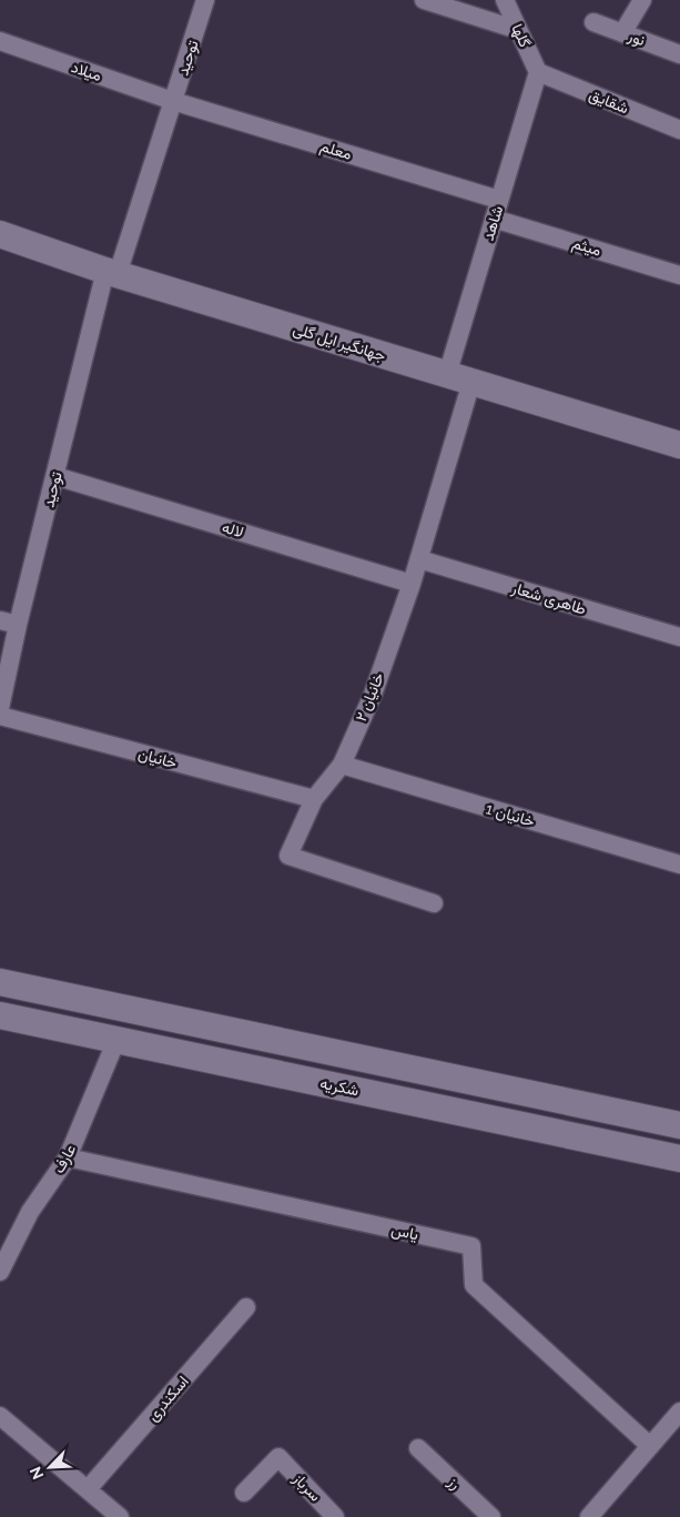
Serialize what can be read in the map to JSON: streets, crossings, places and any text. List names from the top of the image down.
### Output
{
  "streets": {
    "main road": ["جهانگیر ایل گلی", "شکریه"],
    "street": [
      "گلها",
      "نور",
      "توحید",
      "میلاد",
      "شقایق",
      "معلم",
      "شاهد",
      "میثم",
      "لاله",
      "طاهری شعار",
      "خانیان ۲",
      "خانیان",
      "خانیان 1",
      "عارف",
      "یاس",
      "اسکندری",
      "رز",
      "سرباز"
    ]
  },
  "crossings": [
    ["گلها", "شقایق"],
    ["گلها", "شاهد"],
    ["توحید", "میلاد"],
    ["توحید", "معلم"],
    ["توحید", "جهانگیر ایل گلی"],
    ["توحید", "لاله"],
    ["میلاد", "معلم"],
    ["شقایق", "شاهد"],
    ["معلم", "شاهد"],
    ["شاهد", "میثم"],
    ["شاهد", "جهانگیر ایل گلی"],
    ["شاهد", "خانیان ۲"],
    ["جهانگیر ایل گلی", "خانیان ۲"],
    ["لاله", "خانیان ۲"],
    ["طاهری شعار", "خانیان ۲"],
    ["خانیان ۲", "خانیان"],
    ["خانیان ۲", "خانیان 1"],
    ["شکریه", "عارف"],
    ["عارف", "یاس"]
  ],
  "north": "bottom left"
}
